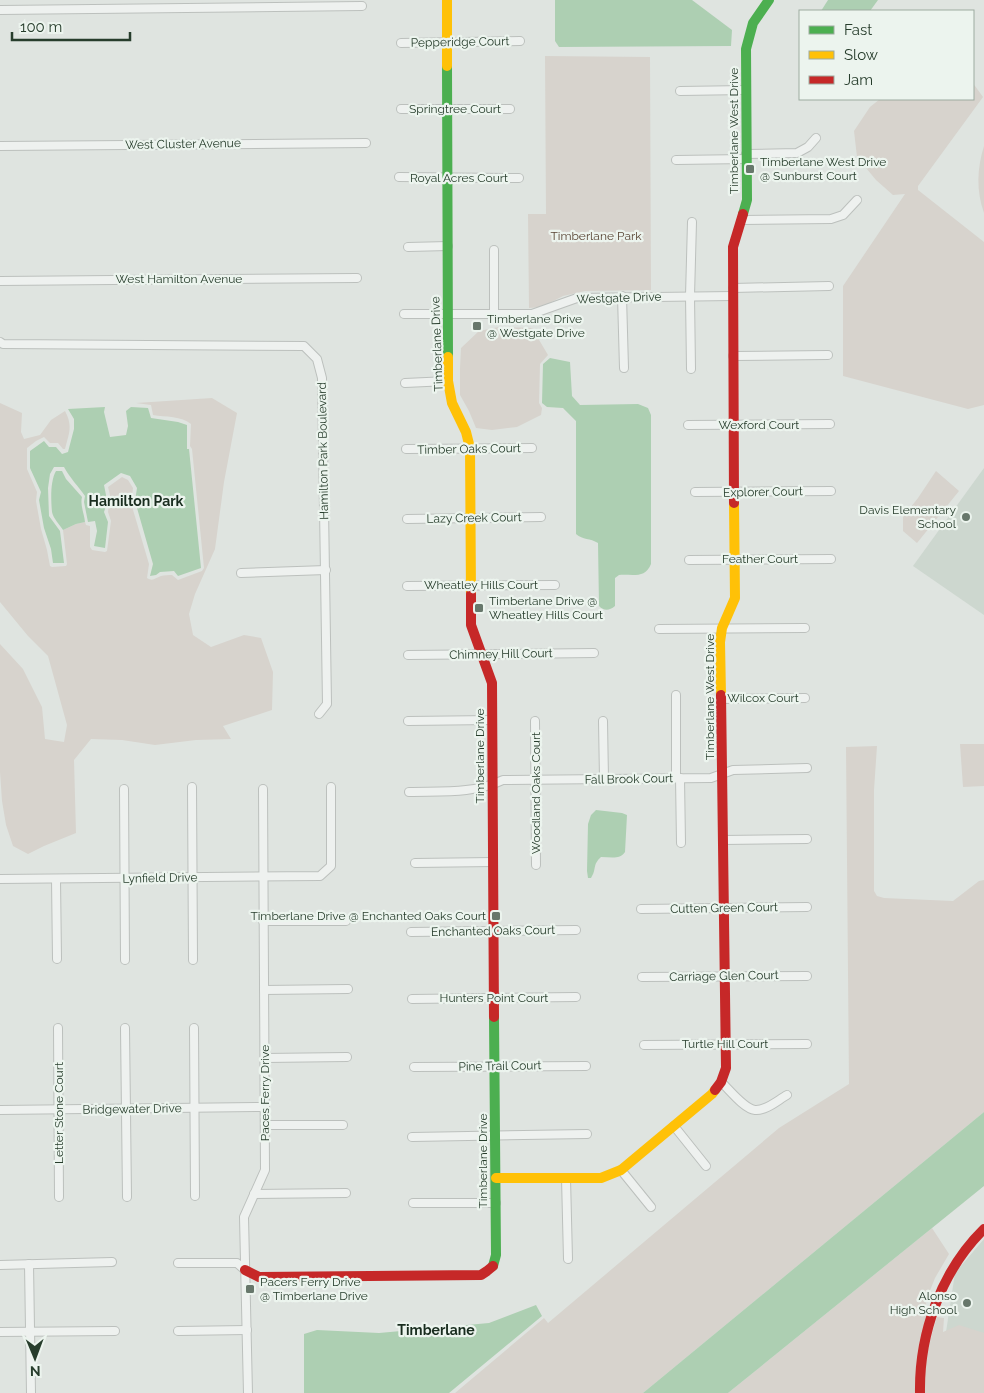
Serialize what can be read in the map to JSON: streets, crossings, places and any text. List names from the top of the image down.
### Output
{
  "streets": {
    "street": [
      "Pepperidge Court",
      "Springtree Court",
      "Timberlane West Drive",
      "West Cluster Avenue",
      "Royal Acres Court",
      "West Hamilton Avenue",
      "Westgate Drive",
      "Timberlane Drive",
      "Wexford Court",
      "Timber Oaks Court",
      "Hamilton Park Boulevard",
      "Explorer Court",
      "Lazy Creek Court",
      "Feather Court",
      "Wheatley Hills Court",
      "Chimney Hill Court",
      "Wilcox Court",
      "Fall Brook Court",
      "Woodland Oaks Court",
      "Lynfield Drive",
      "Cutten Green Court",
      "Enchanted Oaks Court",
      "Carriage Glen Court",
      "Hunters Point Court",
      "Turtle Hill Court",
      "Pine Trail Court",
      "Paces Ferry Drive",
      "Bridgewater Drive",
      "Letter Stone Court"
    ]
  },
  "crossings": [
    ["Pepperidge Court", "Timberlane Drive"],
    ["Springtree Court", "Timberlane Drive"],
    ["Timberlane West Drive", "Westgate Drive"],
    ["Timberlane West Drive", "Wexford Court"],
    ["Timberlane West Drive", "Explorer Court"],
    ["Timberlane West Drive", "Feather Court"],
    ["Timberlane West Drive", "Wilcox Court"],
    ["Timberlane West Drive", "Fall Brook Court"],
    ["Timberlane West Drive", "Cutten Green Court"],
    ["Timberlane West Drive", "Carriage Glen Court"],
    ["Timberlane West Drive", "Turtle Hill Court"],
    ["Royal Acres Court", "Timberlane Drive"],
    ["Westgate Drive", "Timberlane Drive"],
    ["Timberlane Drive", "Timber Oaks Court"],
    ["Timberlane Drive", "Lazy Creek Court"],
    ["Timberlane Drive", "Wheatley Hills Court"],
    ["Timberlane Drive", "Chimney Hill Court"],
    ["Timberlane Drive", "Fall Brook Court"],
    ["Timberlane Drive", "Enchanted Oaks Court"],
    ["Timberlane Drive", "Hunters Point Court"],
    ["Timberlane Drive", "Pine Trail Court"],
    ["Timberlane Drive", "Paces Ferry Drive"],
    ["Fall Brook Court", "Woodland Oaks Court"],
    ["Lynfield Drive", "Paces Ferry Drive"],
    ["Paces Ferry Drive", "Bridgewater Drive"],
    ["Bridgewater Drive", "Letter Stone Court"]
  ],
  "districts": ["Hamilton Park", "Timberlane"],
  "parks": ["Timberlane Park"],
  "places": {
    "transit": [
      "Timberlane West Drive @ Sunburst Court",
      "Timberlane Drive @ Westgate Drive",
      "Timberlane Drive @ Wheatley Hills Court",
      "Timberlane Drive @ Enchanted Oaks Court",
      "Pacers Ferry Drive @ Timberlane Drive"
    ],
    "other": ["Davis Elementary School", "Alonso High School"]
  },
  "legend": ["Fast", "Slow", "Jam"],
  "scale_bar": "100 m",
  "north": "bottom"
}
